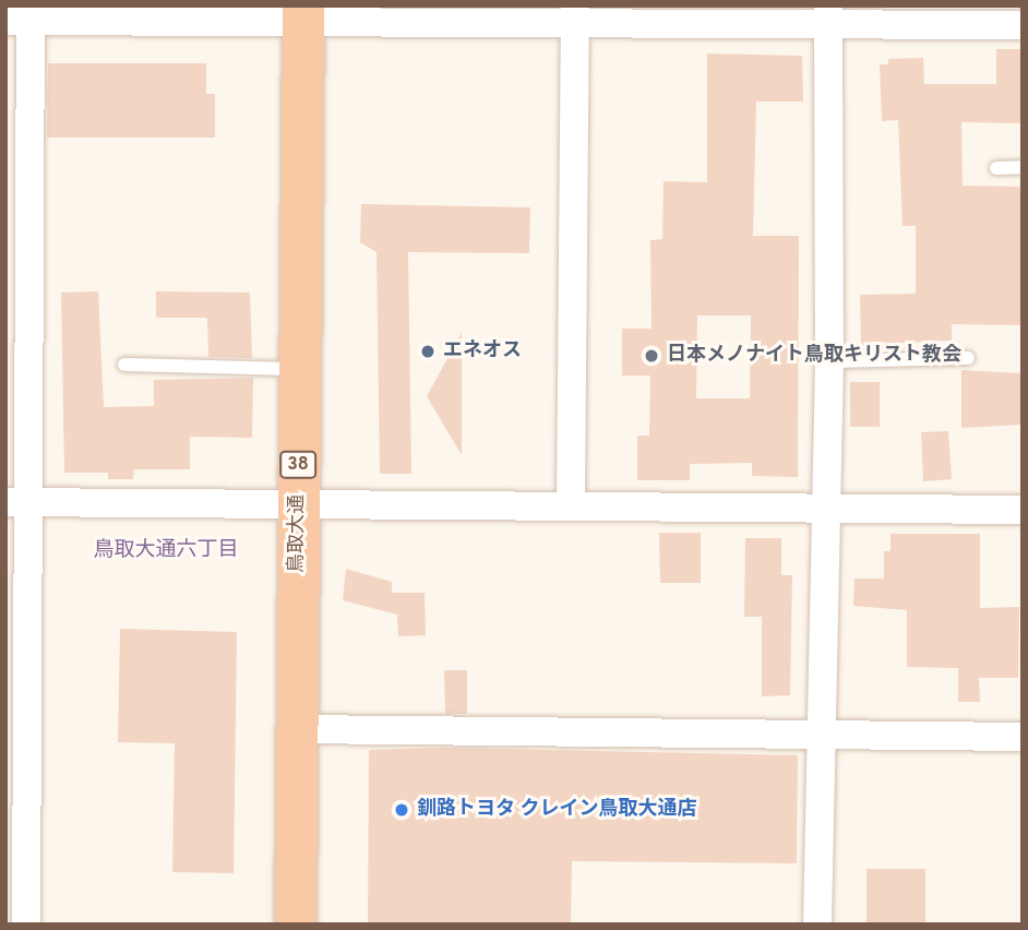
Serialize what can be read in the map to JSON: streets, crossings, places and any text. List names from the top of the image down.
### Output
{
  "streets": {
    "highway": ["38", "鳥取大通"]
  },
  "districts": ["鳥取大通六丁目"],
  "places": ["エネオス", "日本メノナイト鳥取キリスト教会", "釧路トヨタ クレイン鳥取大通店"]
}
